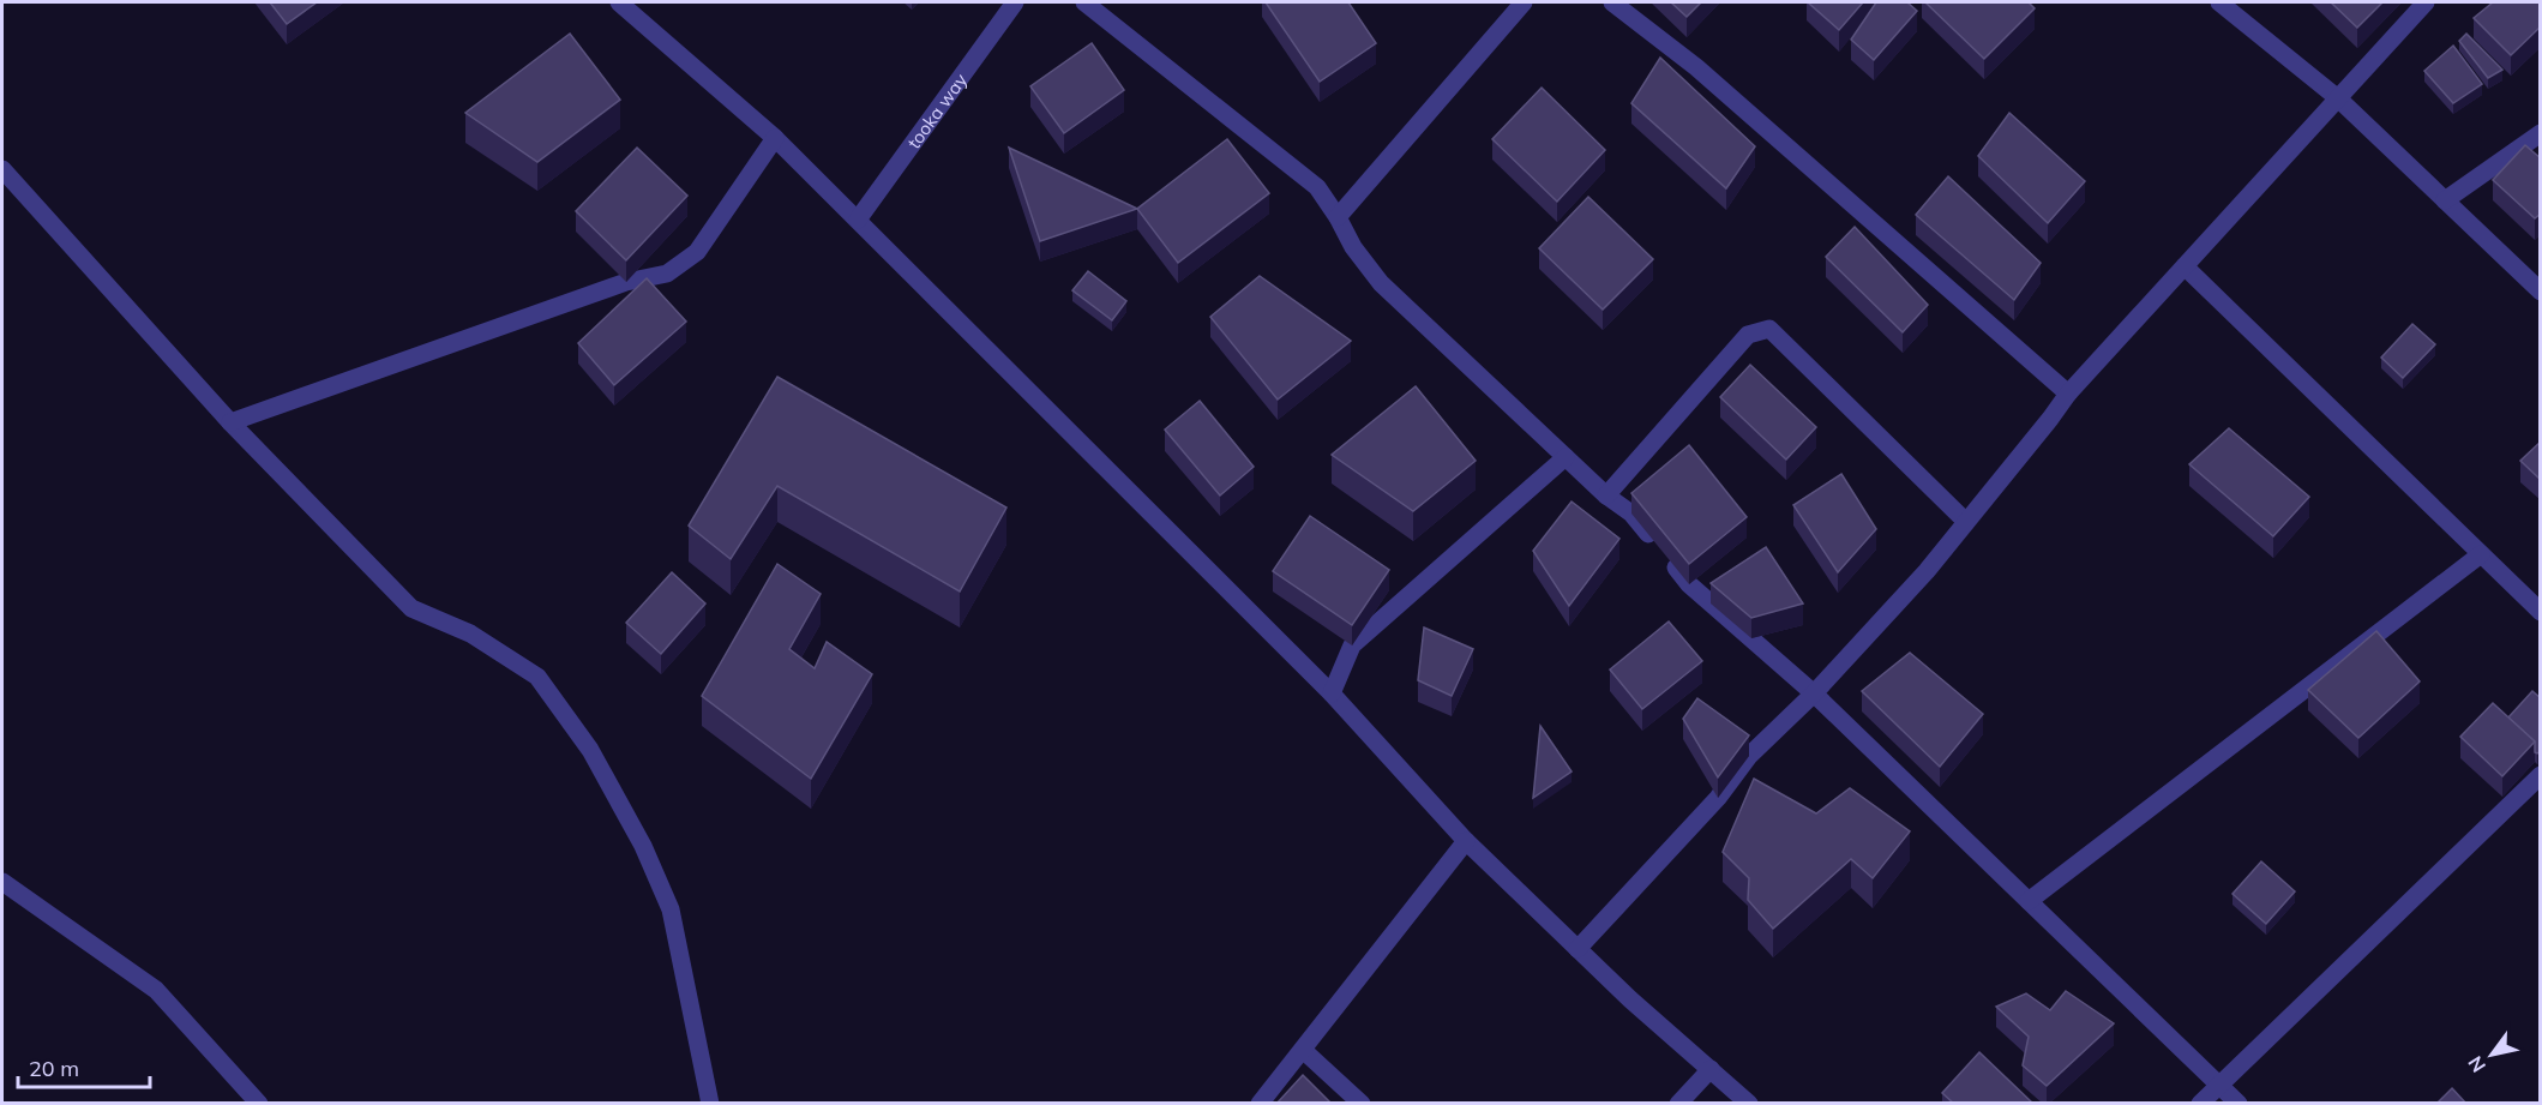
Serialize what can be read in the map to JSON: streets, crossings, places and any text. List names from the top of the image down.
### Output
{
  "streets": {
    "street": ["tooka way"]
  },
  "scale_bar": "20 m",
  "north": "bottom left"
}
